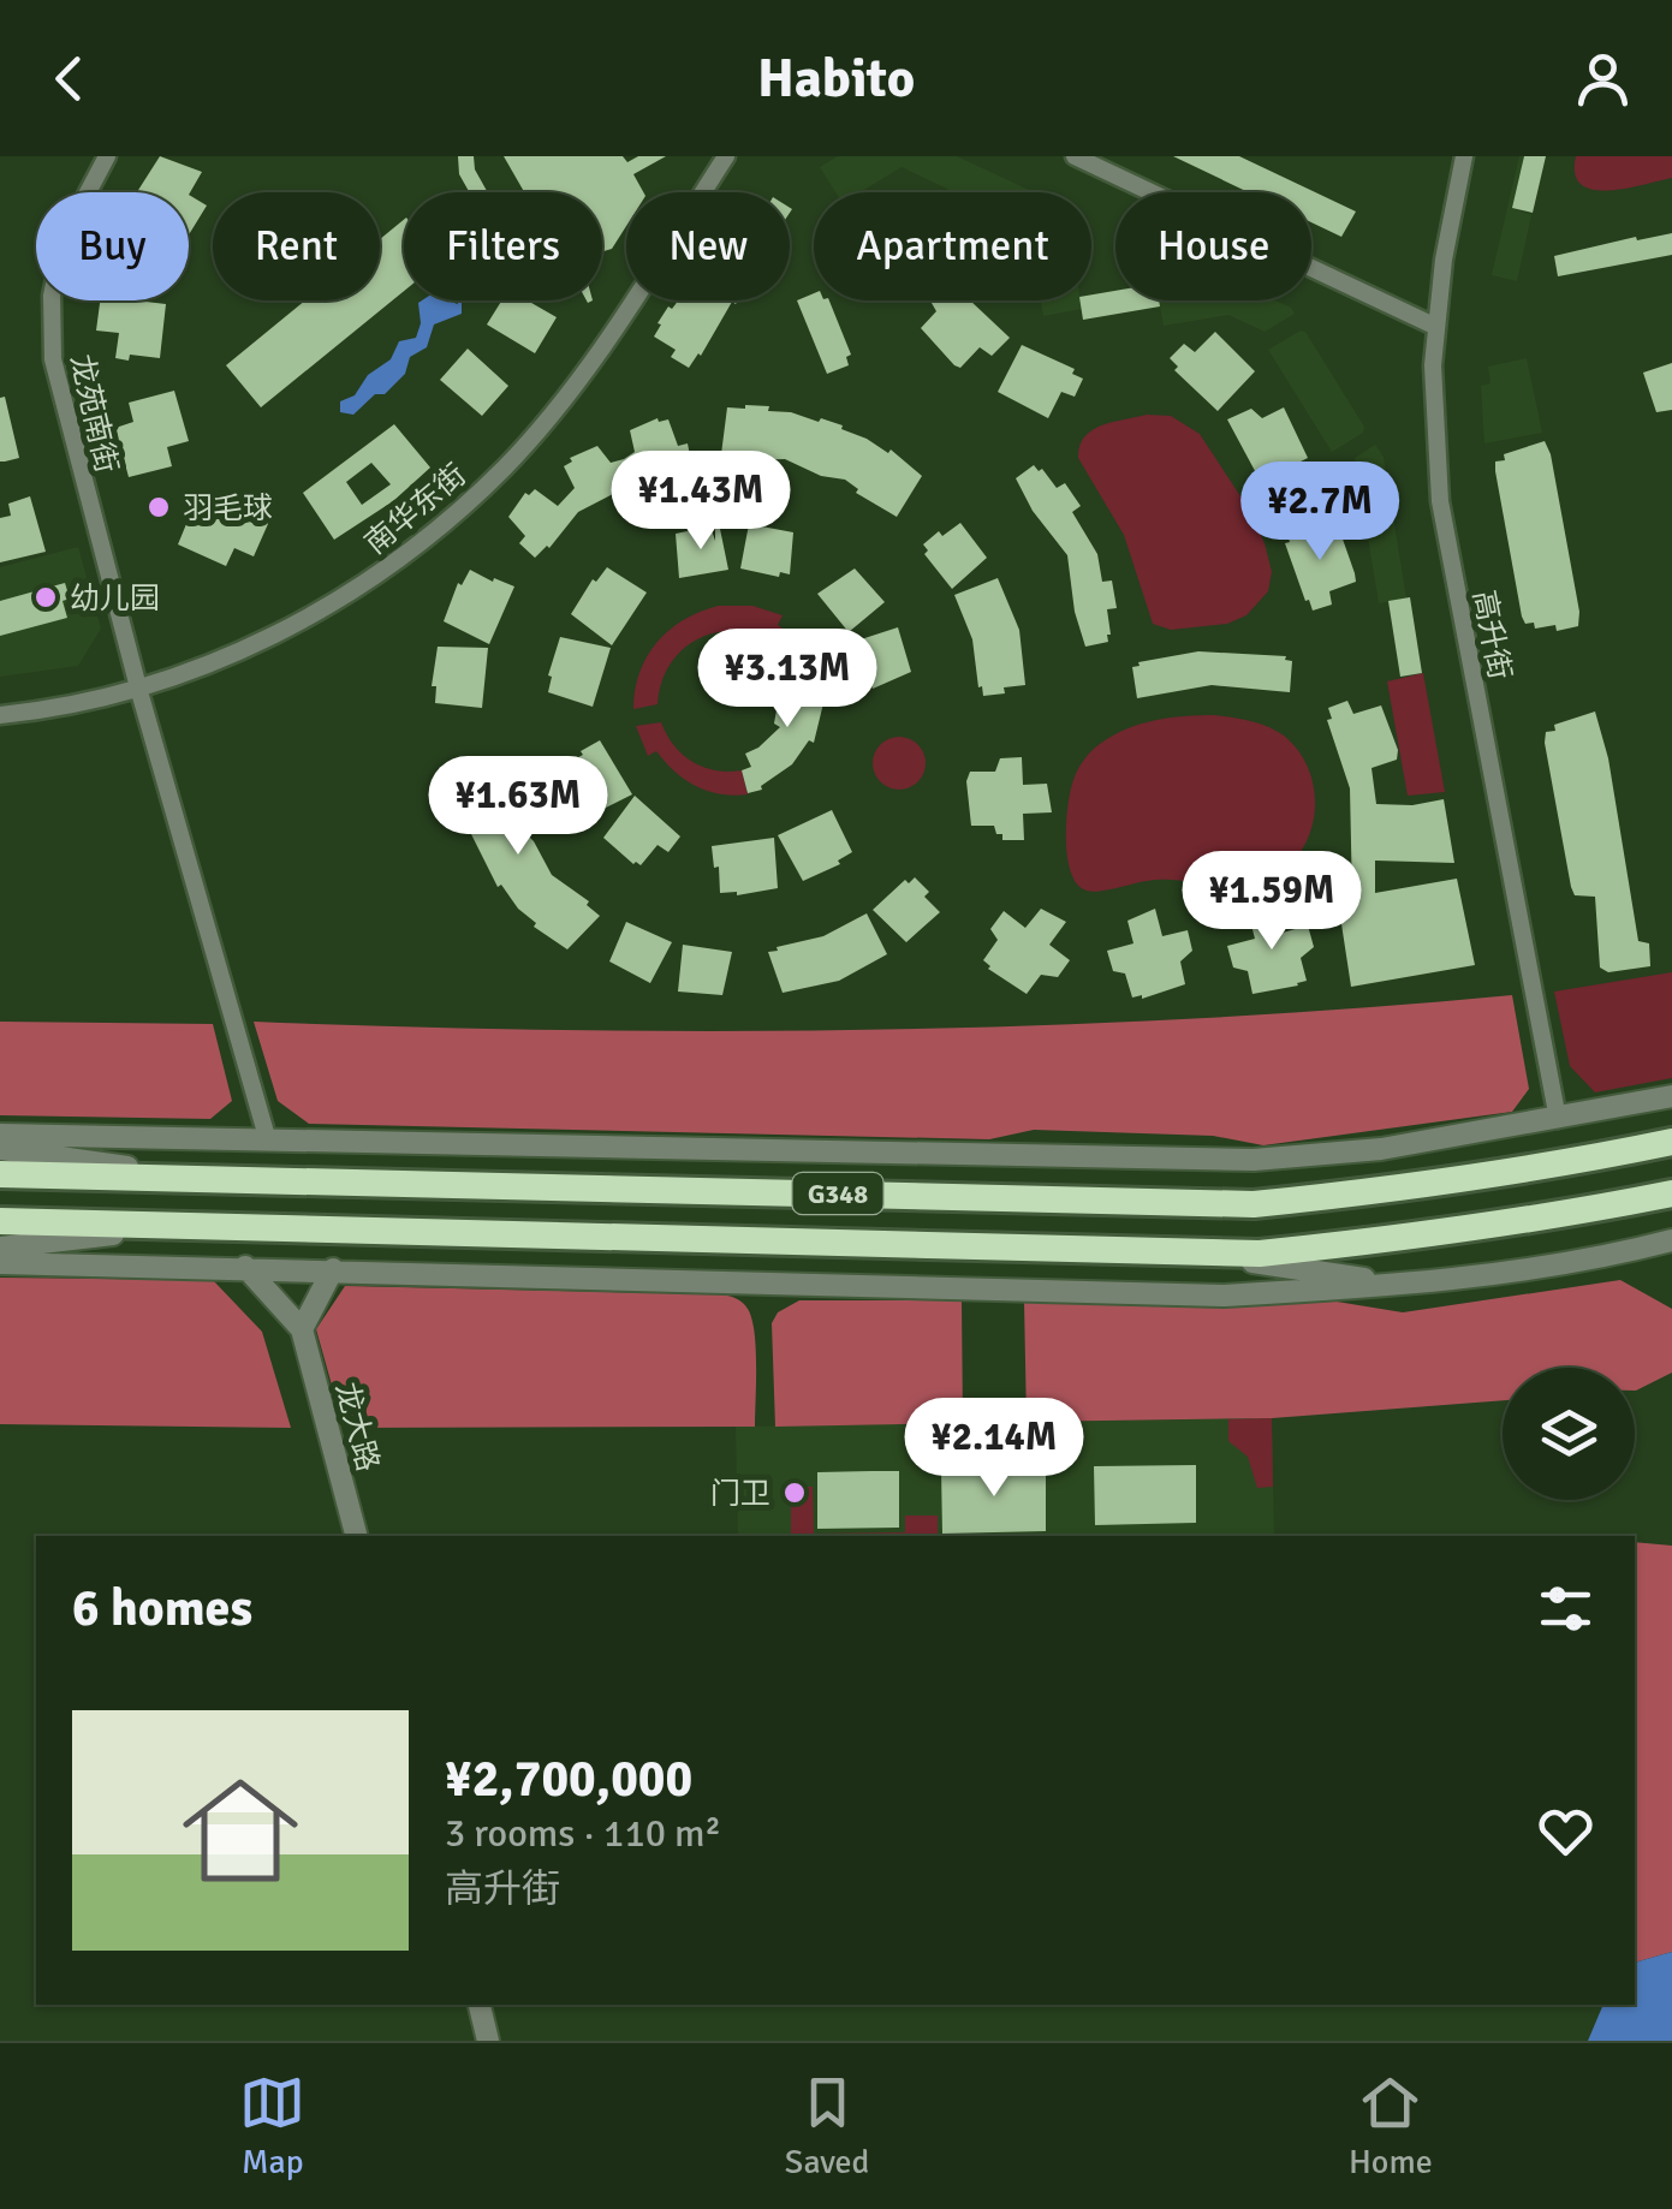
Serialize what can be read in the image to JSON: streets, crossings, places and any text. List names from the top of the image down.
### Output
{
  "streets": {
    "highway": ["G348"],
    "street": [
      "龙苑南街",
      "南华东街",
      "高升街",
      "龙大路"
    ]
  },
  "crossings": [
    ["龙苑南街", "南华东街"]
  ],
  "places": ["羽毛球", "幼儿园", "门卫"],
  "page": {
    "header": "Habito",
    "chip": [
      "Buy",
      "Rent",
      "Filters",
      "New",
      "Apartment",
      "House"
    ],
    "price": [
      "¥1.43M",
      "¥2.7M",
      "¥3.13M",
      "¥1.63M",
      "¥1.59M",
      "¥2.14M"
    ],
    "heading": "6 homes",
    "list": [
      {
        "name": "¥2,700,000",
        "note": "3 rooms · 110 m² · 高升街"
      }
    ],
    "tabs": ["Map", "Saved", "Home"]
  }
}
